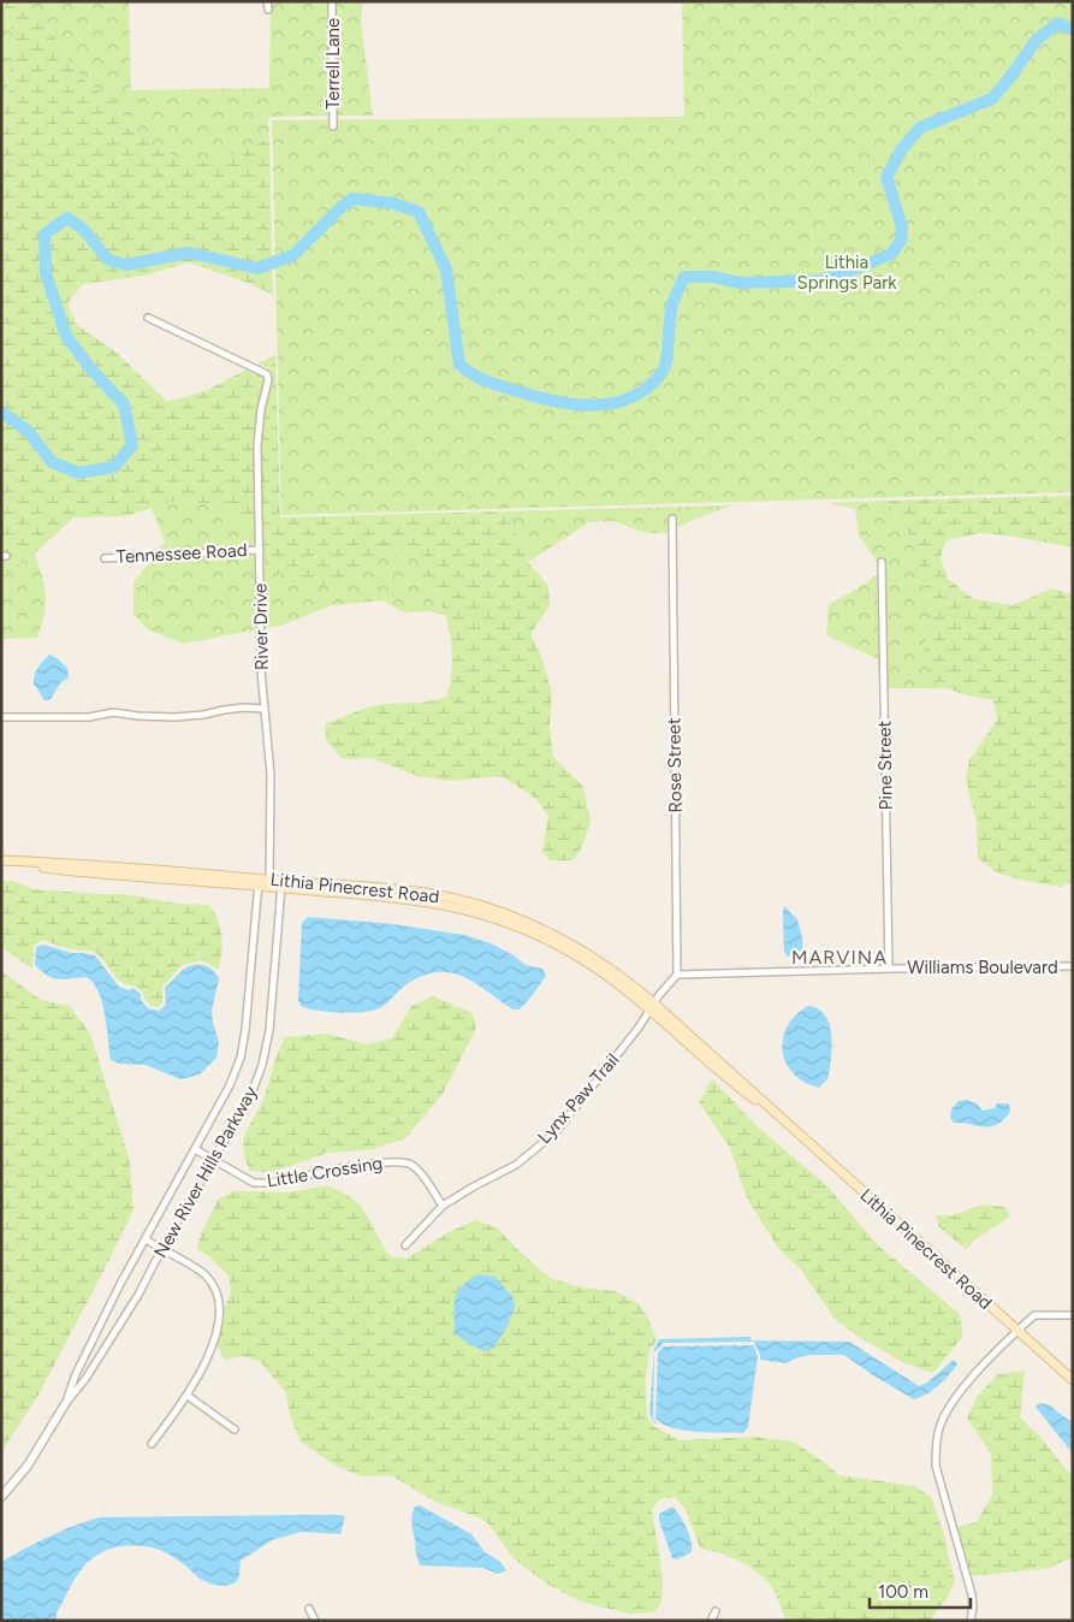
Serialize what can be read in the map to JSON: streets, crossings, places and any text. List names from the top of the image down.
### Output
{
  "streets": {
    "main road": ["Lithia Pinecrest Road"],
    "street": [
      "Terrell Lane",
      "Tennessee Road",
      "River Drive",
      "Rose Street",
      "Pine Street",
      "Williams Boulevard",
      "Lynx Paw Trail",
      "New River Hills Parkway",
      "Little Crossing"
    ]
  },
  "crossings": [
    ["Tennessee Road", "River Drive"],
    ["River Drive", "Lithia Pinecrest Road"],
    ["Rose Street", "Williams Boulevard"],
    ["Pine Street", "Williams Boulevard"],
    ["Lithia Pinecrest Road", "Lynx Paw Trail"],
    ["Lithia Pinecrest Road", "New River Hills Parkway"],
    ["Lynx Paw Trail", "Little Crossing"],
    ["New River Hills Parkway", "Little Crossing"]
  ],
  "districts": ["MARVINA"],
  "parks": ["Lithia Springs Park"],
  "scale_bar": "100 m"
}
